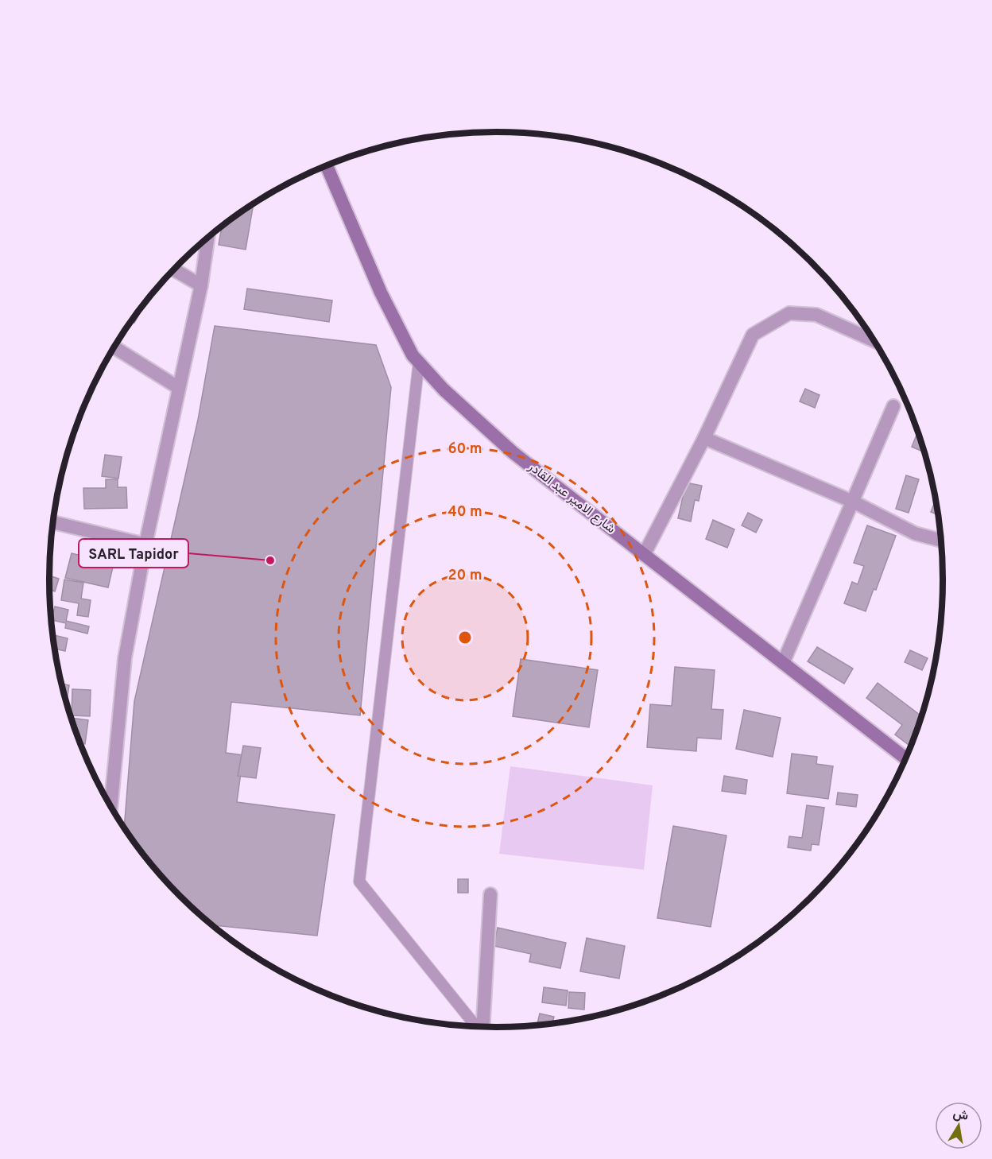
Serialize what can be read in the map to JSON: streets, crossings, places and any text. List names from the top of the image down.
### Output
{
  "streets": {
    "main road": ["شارع الامير عبد القادر"]
  },
  "places": ["SARL Tapidor"],
  "north": "top",
  "rings": ["60 m", "40 m", "20 m"]
}
